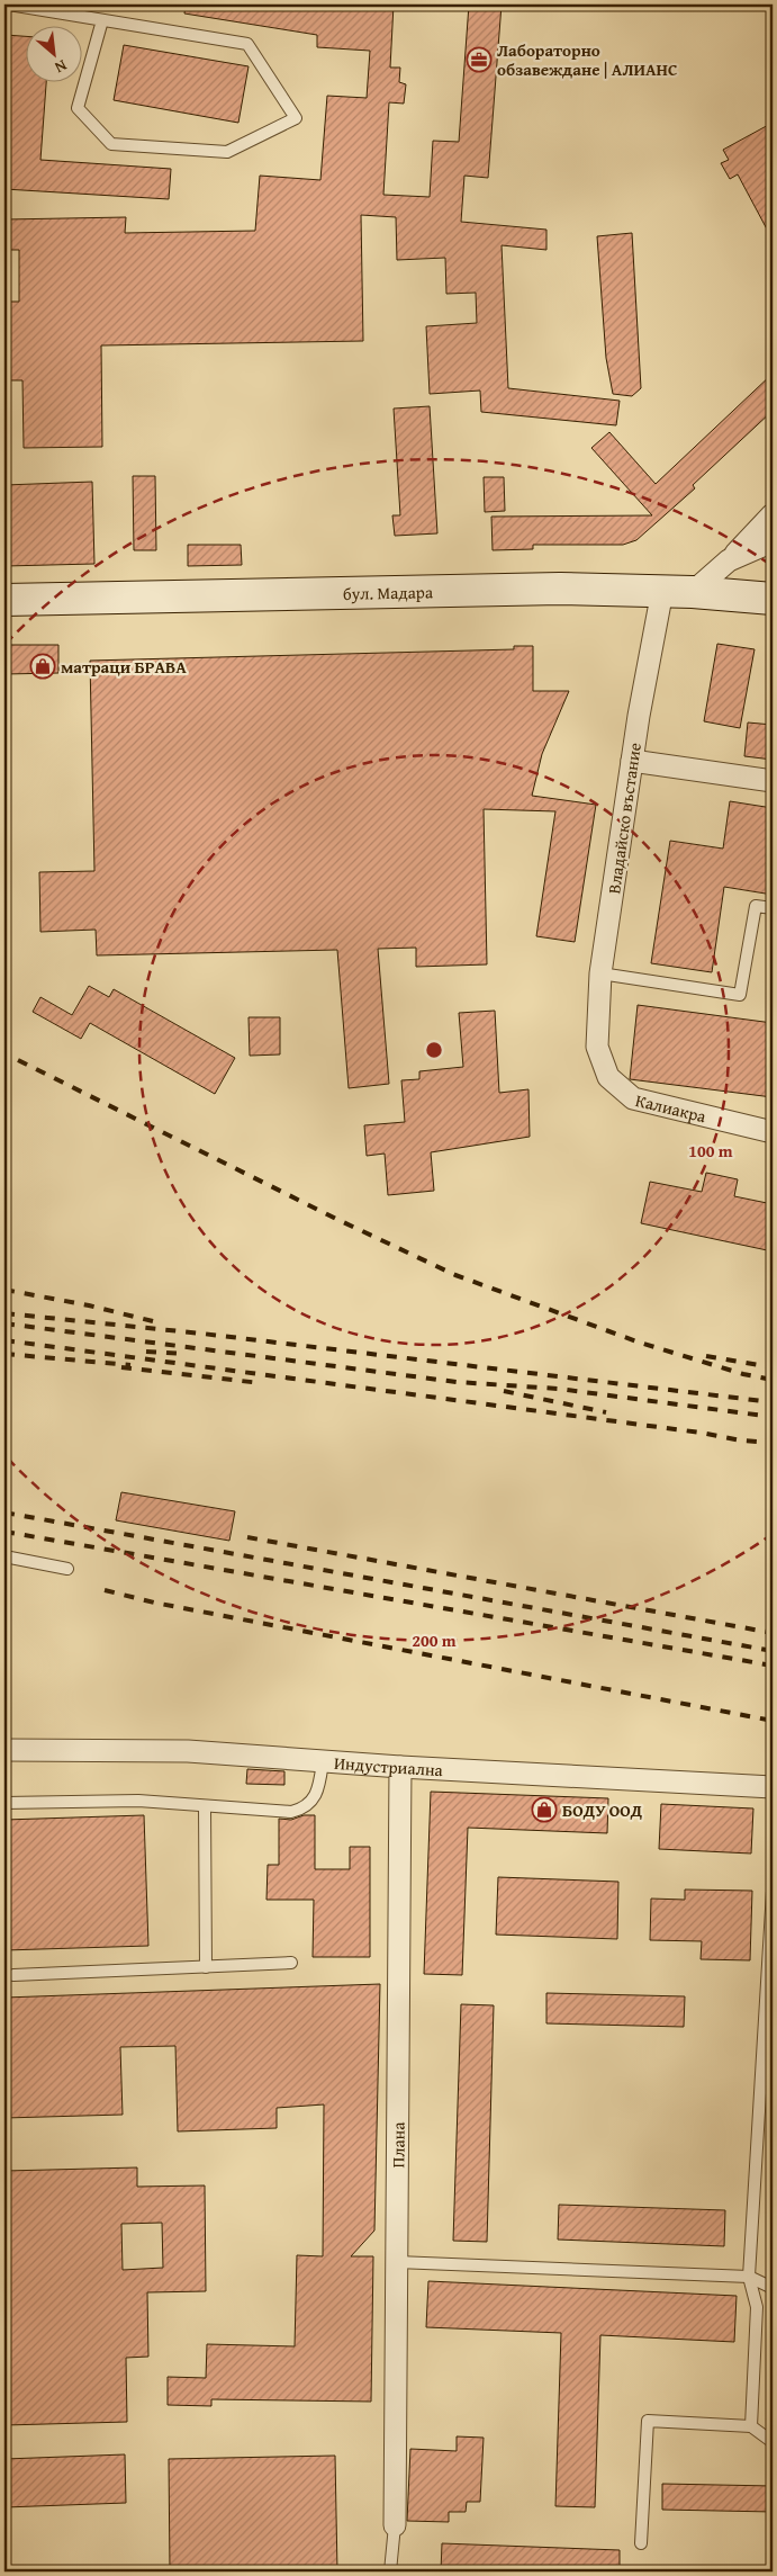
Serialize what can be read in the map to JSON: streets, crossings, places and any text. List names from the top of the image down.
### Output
{
  "streets": {
    "main road": ["бул. Мадара"],
    "street": [
      "Владайско въстание",
      "Калиакра",
      "Индустриална",
      "Плана"
    ]
  },
  "crossings": [
    ["бул. Мадара", "Владайско въстание"],
    ["Владайско въстание", "Калиакра"],
    ["Индустриална", "Плана"]
  ],
  "places": {
    "office": ["Лабораторно обзавеждане | АЛИАНС"],
    "shop": ["матраци БРАВА", "БОДУ ООД"]
  },
  "north": "bottom right",
  "rings": ["100 m", "200 m"]
}
